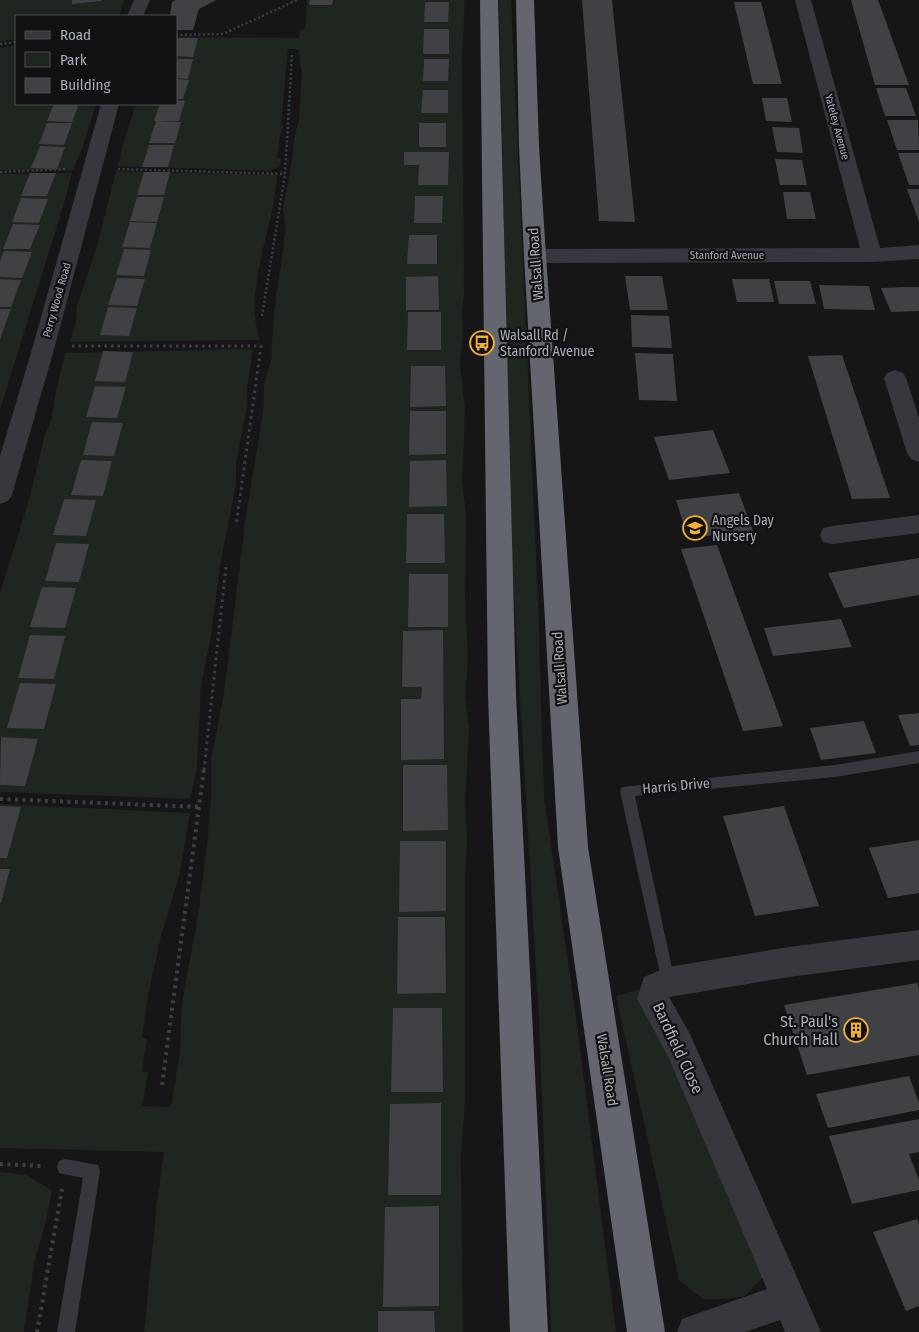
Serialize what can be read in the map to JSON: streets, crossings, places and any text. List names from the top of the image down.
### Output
{
  "streets": {
    "highway": ["Walsall Road"],
    "street": [
      "Yateley Avenue",
      "Stanford Avenue",
      "Perry Wood Road",
      "Bardfield Close"
    ],
    "lane": ["Harris Drive"]
  },
  "crossings": [
    ["Yateley Avenue", "Stanford Avenue"],
    ["Stanford Avenue", "Walsall Road"],
    ["Harris Drive", "Bardfield Close"]
  ],
  "places": {
    "bus stop": ["Walsall Rd / Stanford Avenue"],
    "school or university": ["Angels Day Nursery"],
    "building": ["St. Paul's Church Hall"]
  },
  "legend": ["Road", "Park", "Building"]
}
